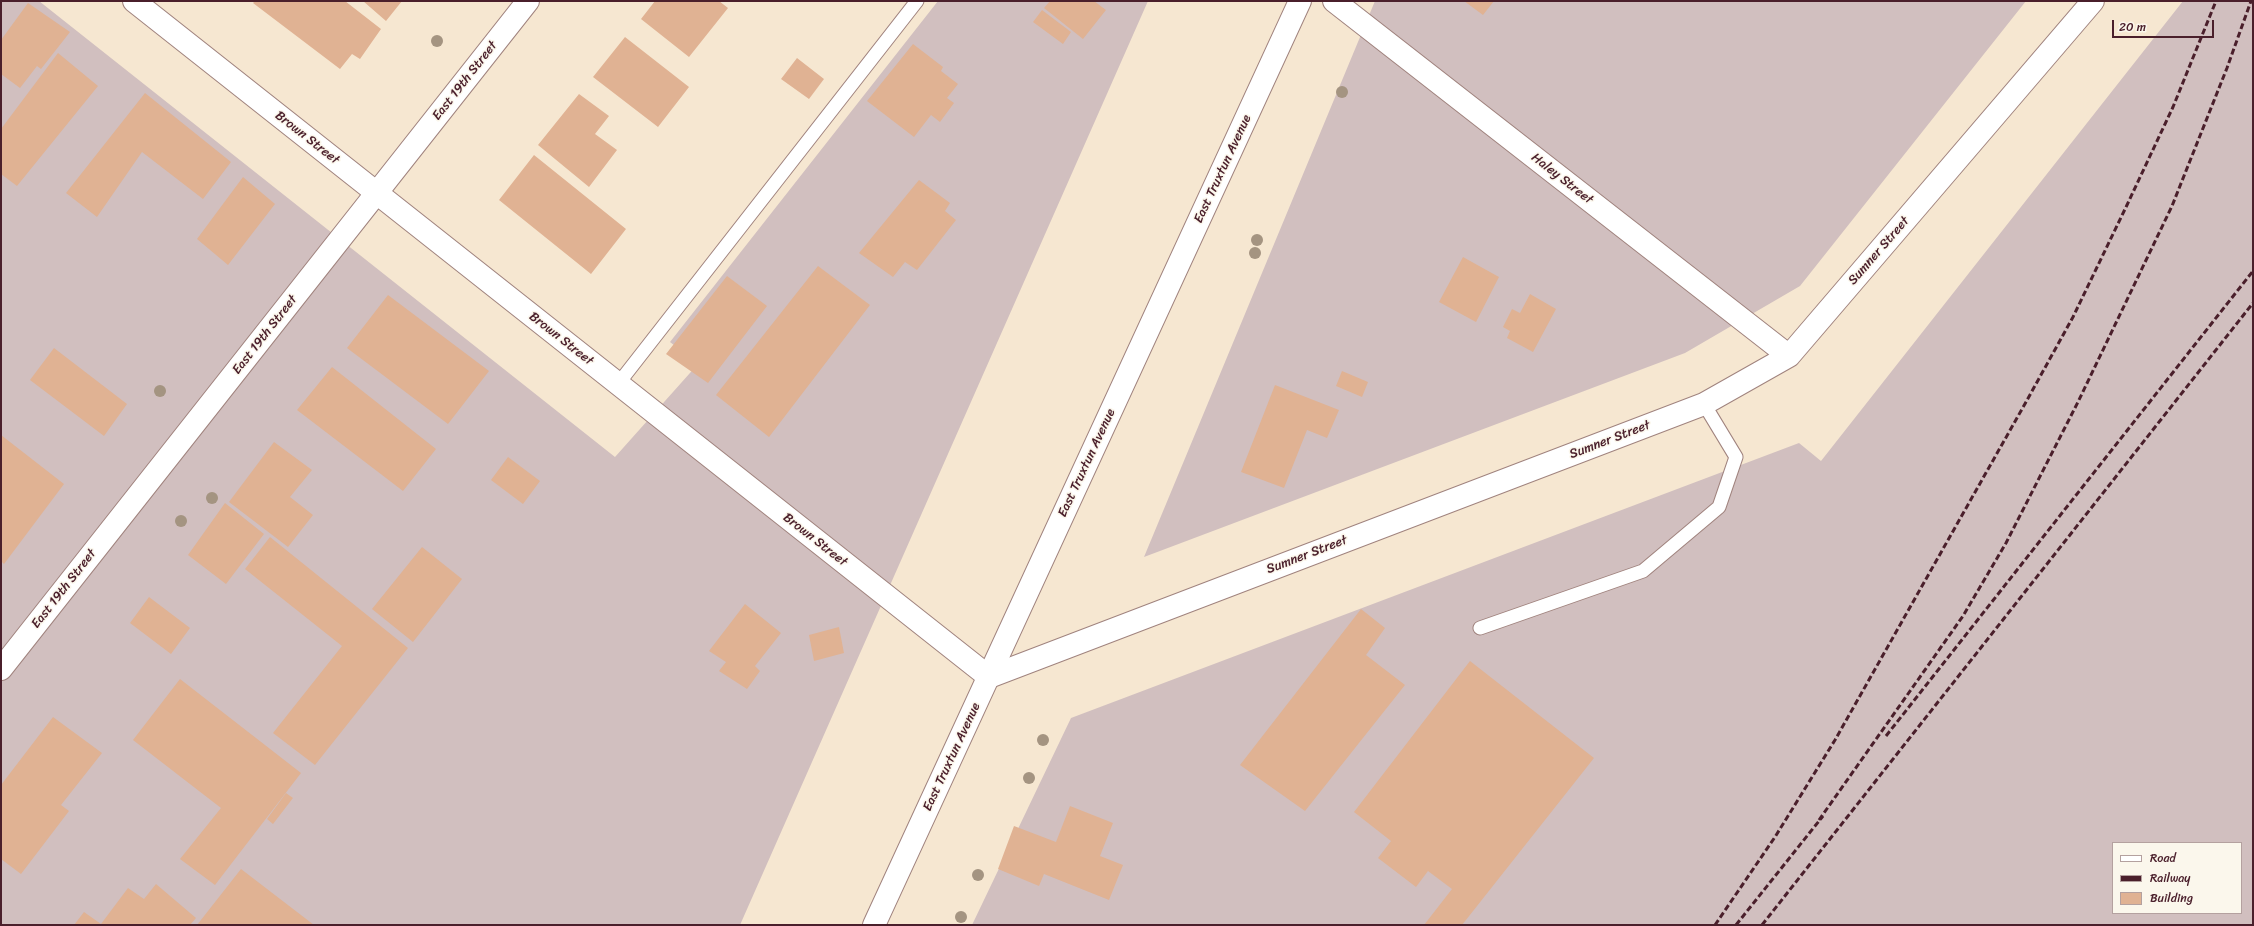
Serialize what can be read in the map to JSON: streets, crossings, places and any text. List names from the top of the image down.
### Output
{
  "streets": {
    "street": [
      "East 19th Street",
      "Brown Street",
      "East Truxtun Avenue",
      "Haley Street",
      "Sumner Street"
    ]
  },
  "crossings": [
    ["East 19th Street", "Brown Street"],
    ["Brown Street", "East Truxtun Avenue"],
    ["Brown Street", "Sumner Street"],
    ["East Truxtun Avenue", "Sumner Street"],
    ["Haley Street", "Sumner Street"]
  ],
  "legend": ["Road", "Railway", "Building"],
  "scale_bar": "20 m"
}
